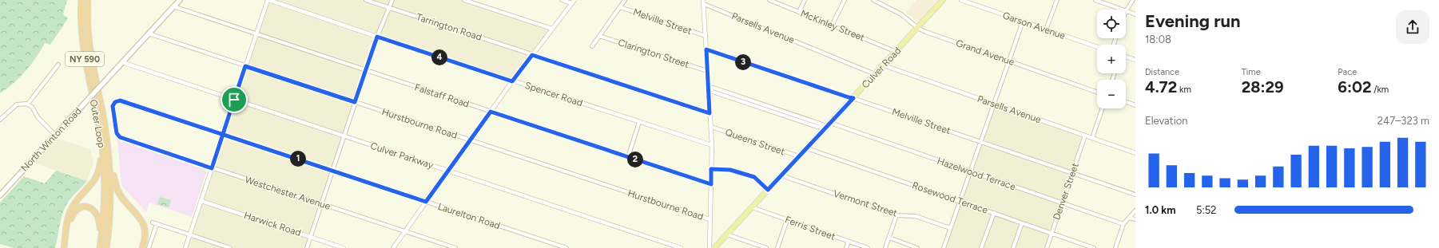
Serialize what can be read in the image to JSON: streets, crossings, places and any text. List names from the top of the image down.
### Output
{
  "streets": {
    "highway": ["NY 590", "Outer Loop"],
    "main road": ["Culver Road", "North Winton Road"],
    "street": [
      "Melville Street",
      "McKinley Street",
      "Garson Avenue",
      "Tarrington Road",
      "Parsells Avenue",
      "Grand Avenue",
      "Clarington Street",
      "Spencer Road",
      "Falstaff Road",
      "Hurstbourne Road",
      "Queens Street",
      "Culver Parkway",
      "Hazelwood Terrace",
      "Denver Street",
      "Westchester Avenue",
      "Rosewood Terrace",
      "Vermont Street",
      "Laurelton Road",
      "Harwick Road",
      "Ferris Street"
    ]
  },
  "crossings": [
    ["Melville Street", "Culver Road"],
    ["Melville Street", "Denver Street"],
    ["McKinley Street", "Culver Road"],
    ["Parsells Avenue", "Culver Road"],
    ["Parsells Avenue", "Denver Street"],
    ["Grand Avenue", "Culver Road"],
    ["Culver Road", "Queens Street"],
    ["Culver Road", "Hazelwood Terrace"],
    ["Culver Road", "Rosewood Terrace"],
    ["Culver Road", "Vermont Street"],
    ["Culver Road", "Ferris Street"],
    ["Falstaff Road", "North Winton Road"],
    ["Hurstbourne Road", "North Winton Road"],
    ["North Winton Road", "Culver Parkway"],
    ["Hazelwood Terrace", "Denver Street"],
    ["Denver Street", "Rosewood Terrace"],
    ["Westchester Avenue", "Laurelton Road"]
  ],
  "page": {
    "heading": ["Evening run", "18:08"],
    "map_buttons": ["+", "−"],
    "pins": [
      "4",
      "3",
      "1",
      "2"
    ],
    "stats": [
      ["Distance", "4.72 km"],
      ["Time", "28:29"],
      ["Pace", "6:02 /km"]
    ],
    "chart": ["Elevation", "247–323 m"],
    "list": [
      {
        "name": "1.0 km",
        "note": "5:52"
      }
    ]
  }
}
